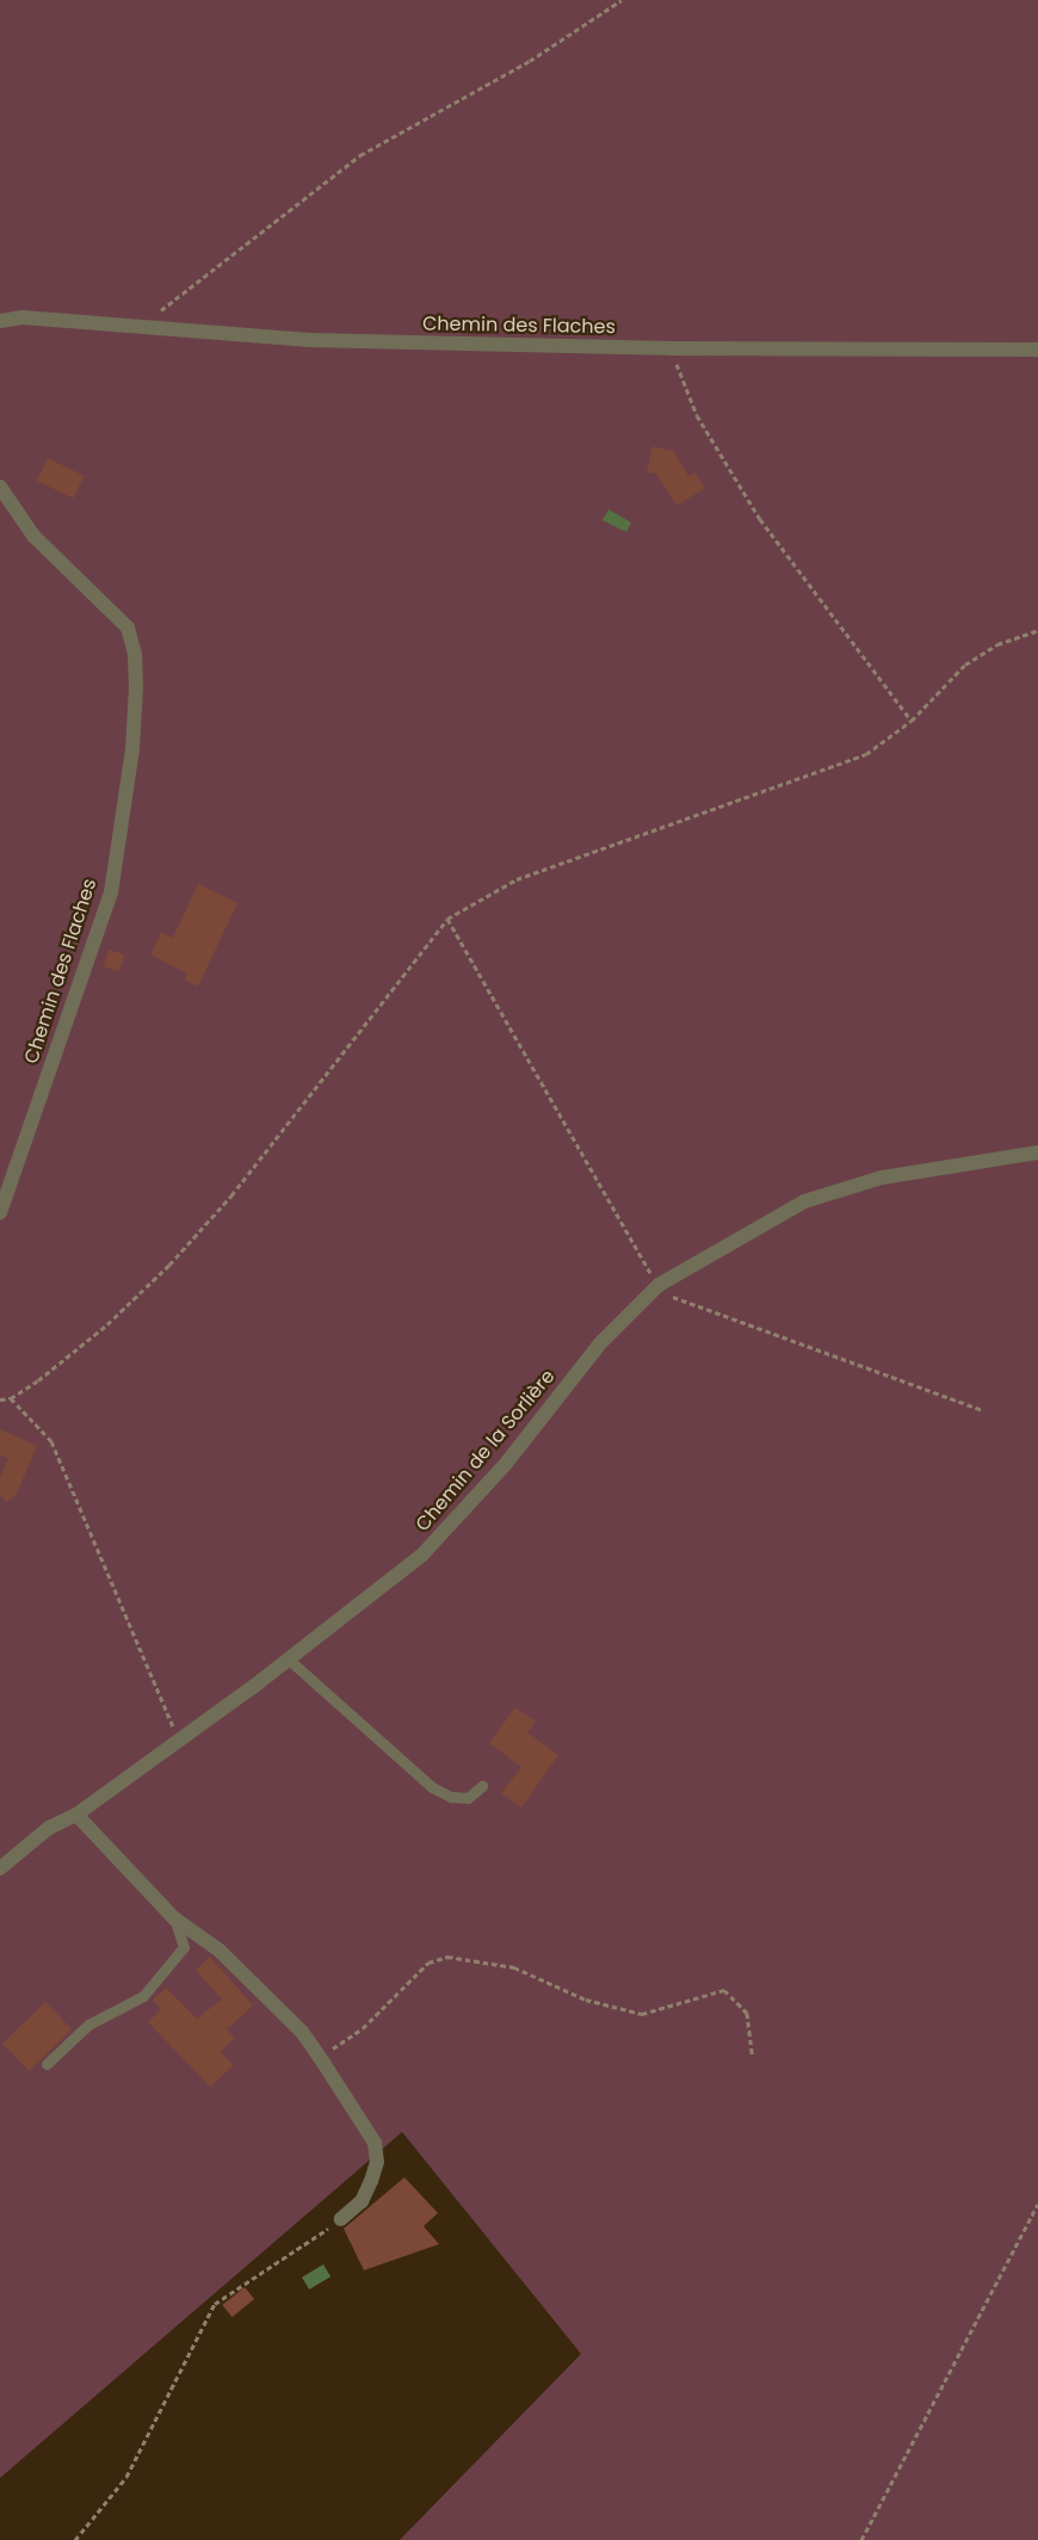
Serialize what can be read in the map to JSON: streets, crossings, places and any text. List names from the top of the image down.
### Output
{
  "streets": {
    "street": ["Chemin des Flaches", "Chemin de la Sorlière"]
  }
}
